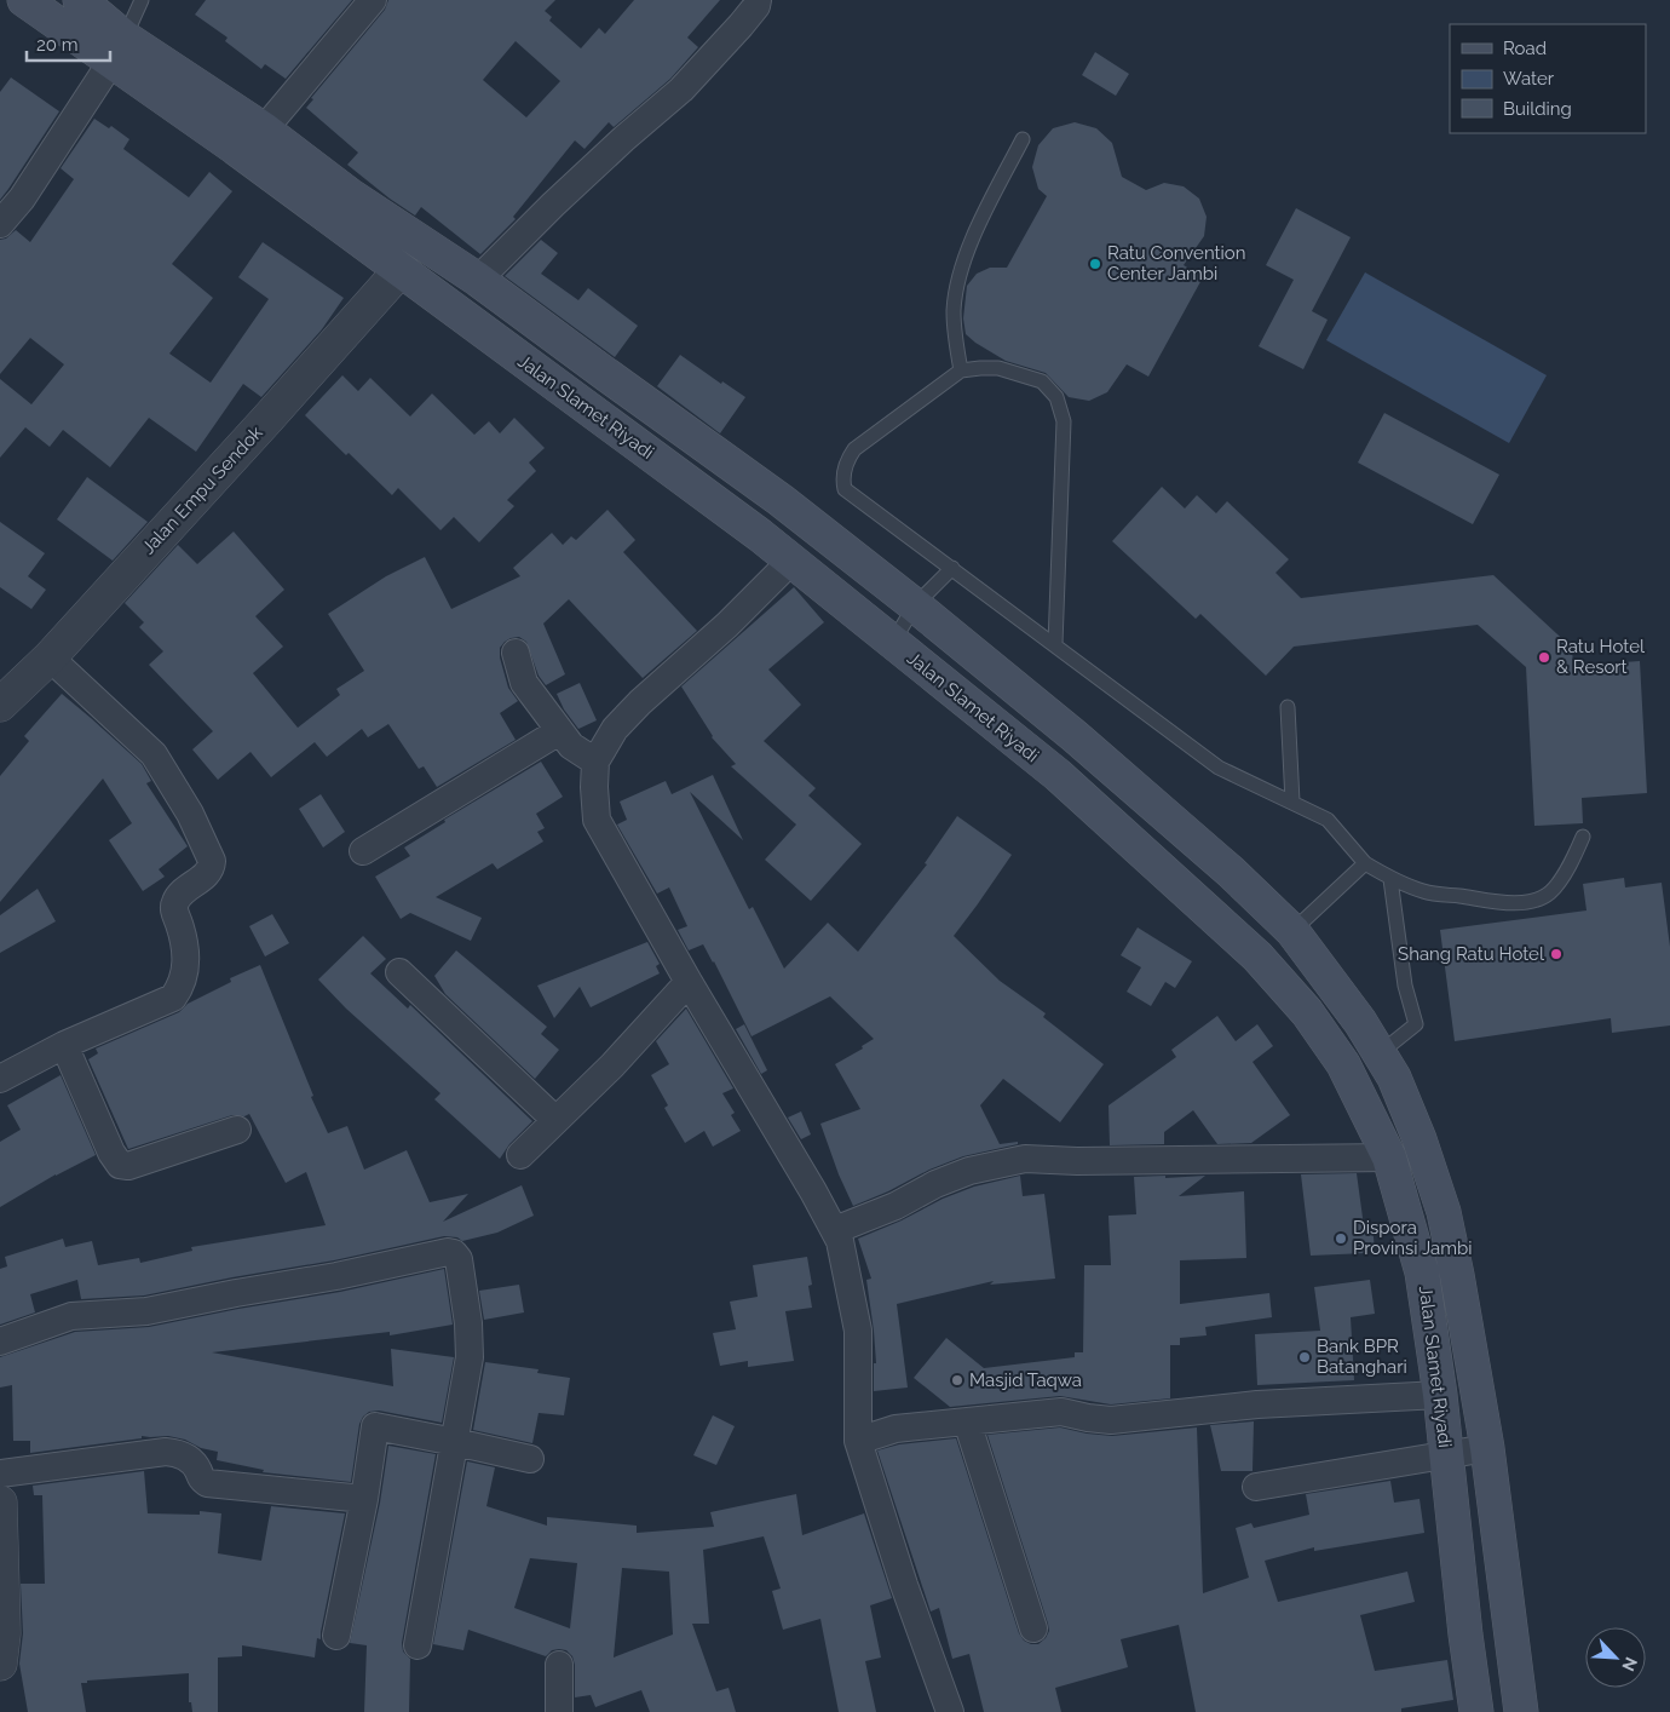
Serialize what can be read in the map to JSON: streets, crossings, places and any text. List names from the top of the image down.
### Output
{
  "streets": {
    "main road": ["Jalan Slamet Riyadi"],
    "street": ["Jalan Empu Sendok"]
  },
  "crossings": [
    ["Jalan Slamet Riyadi", "Jalan Empu Sendok"]
  ],
  "places": [
    "Ratu Convention Center Jambi",
    "Ratu Hotel & Resort",
    "Shang Ratu Hotel",
    "Dispora Provinsi Jambi",
    "Bank BPR Batanghari",
    "Masjid Taqwa"
  ],
  "legend": ["Road", "Water", "Building"],
  "scale_bar": "20 m",
  "north": "bottom right"
}
